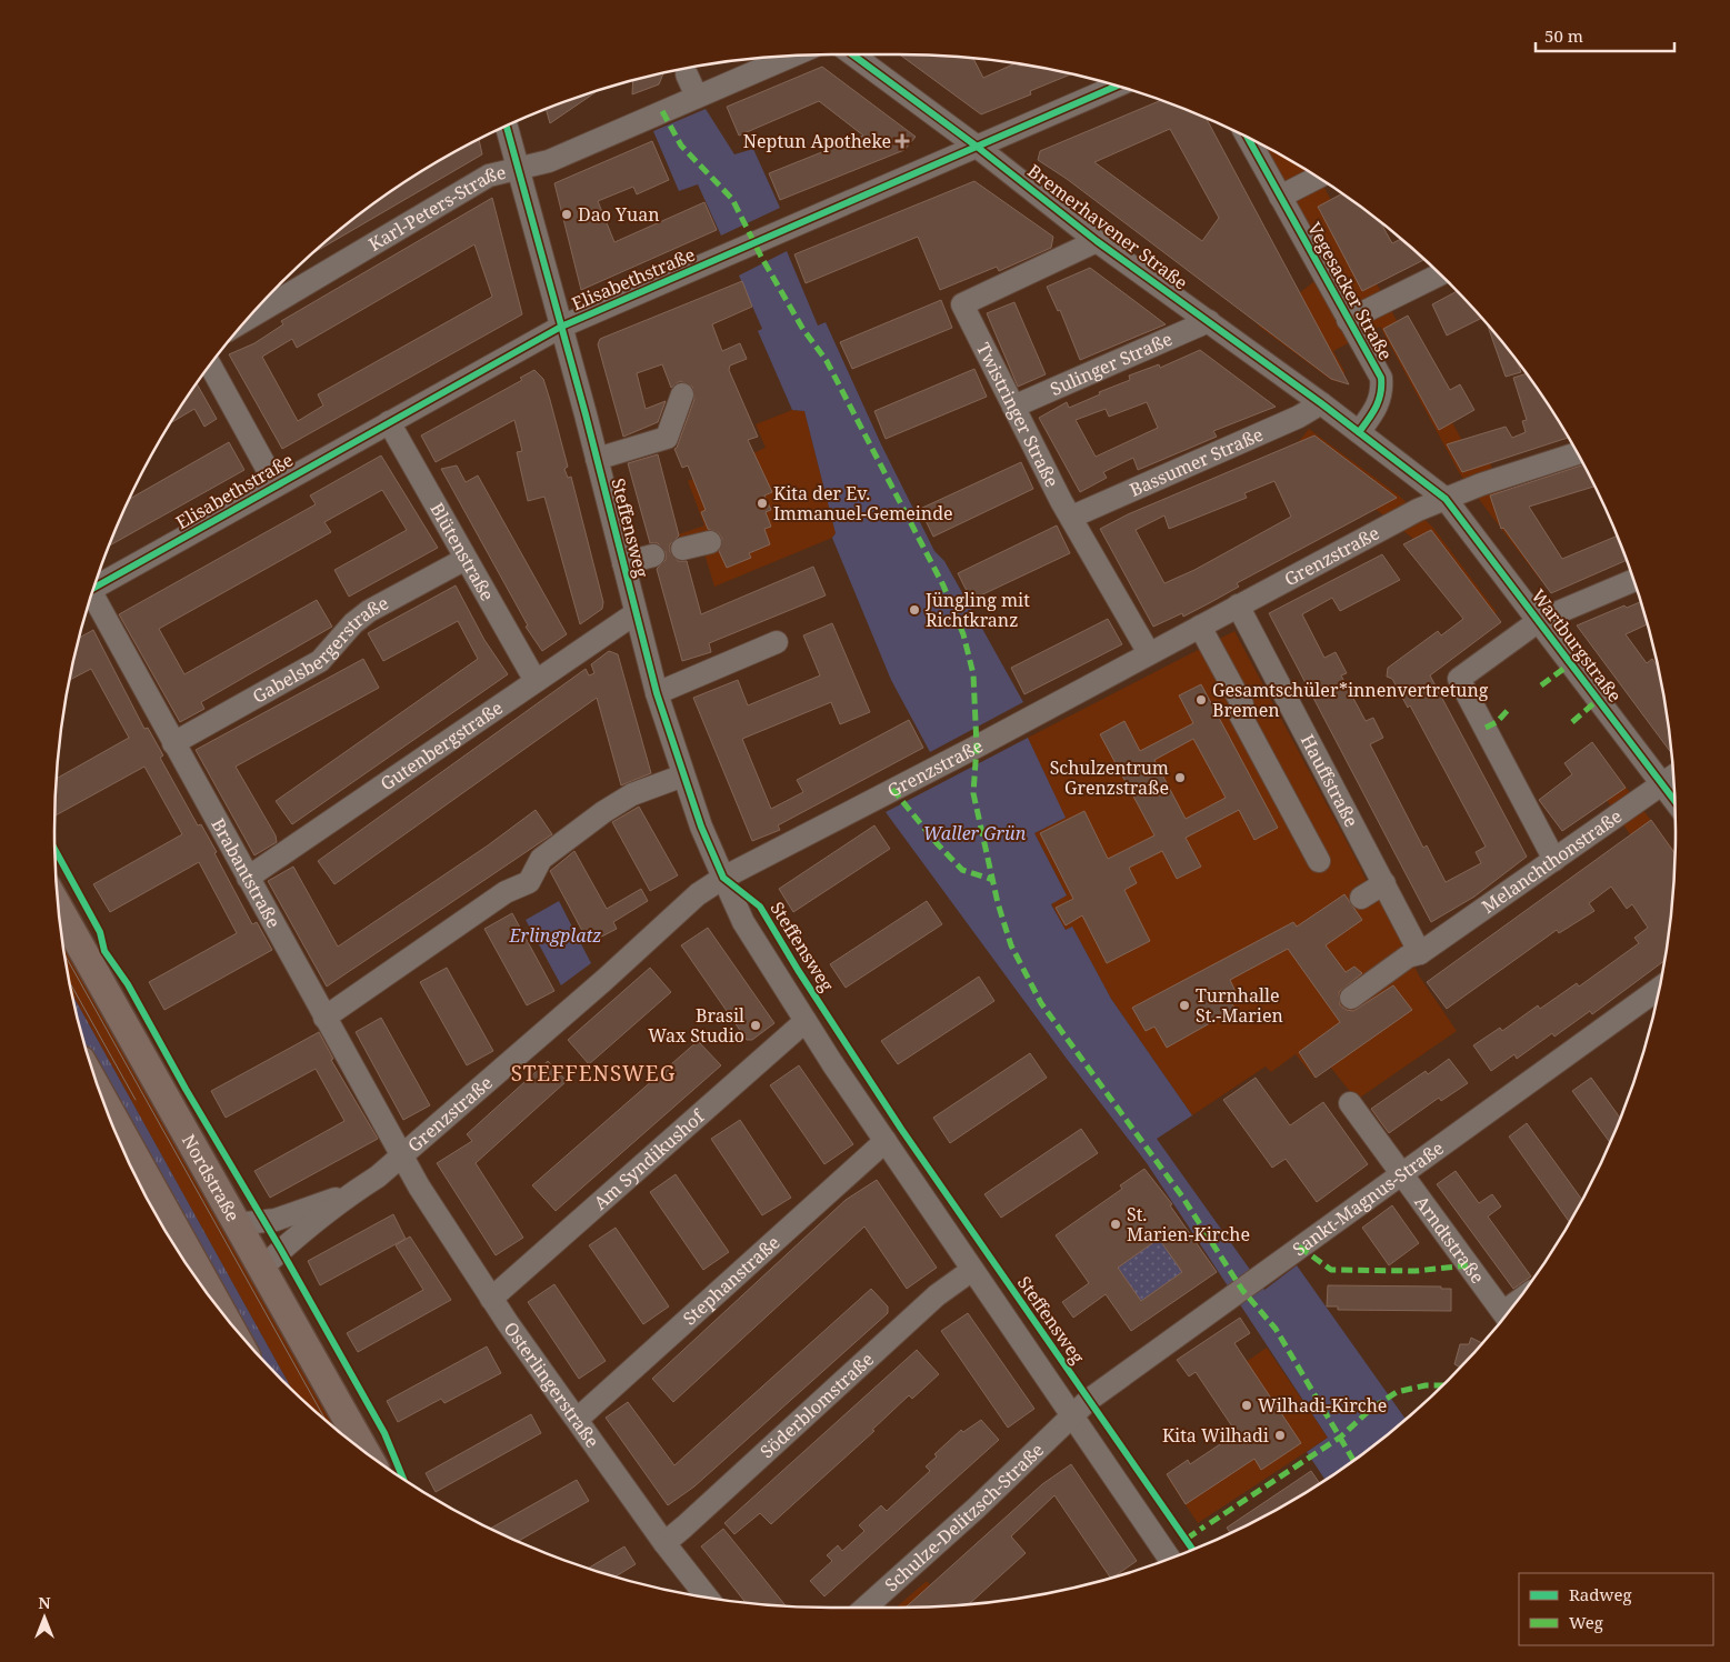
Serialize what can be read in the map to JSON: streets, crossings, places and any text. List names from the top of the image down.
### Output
{
  "streets": {
    "main road": ["Nordstraße"],
    "street": [
      "Karl-Peters-Straße",
      "Bremerhavener Straße",
      "Elisabethstraße",
      "Vegesacker Straße",
      "Sulinger Straße",
      "Twistringer Straße",
      "Bassumer Straße",
      "Steffensweg",
      "Blütenstraße",
      "Grenzstraße",
      "Wartburgstraße",
      "Gabelsbergerstraße",
      "Gutenbergstraße",
      "Hauffstraße",
      "Melanchthonstraße",
      "Brabantstraße",
      "Am Syndikushof",
      "Sankt-Magnus-Straße",
      "Arndtstraße",
      "Stephanstraße",
      "Osterlingerstraße",
      "Söderblomstraße",
      "Schulze-Delitzsch-Straße"
    ]
  },
  "crossings": [
    ["Karl-Peters-Straße", "Steffensweg"],
    ["Bremerhavener Straße", "Elisabethstraße"],
    ["Bremerhavener Straße", "Vegesacker Straße"],
    ["Bremerhavener Straße", "Sulinger Straße"],
    ["Bremerhavener Straße", "Twistringer Straße"],
    ["Bremerhavener Straße", "Bassumer Straße"],
    ["Elisabethstraße", "Steffensweg"],
    ["Elisabethstraße", "Blütenstraße"],
    ["Sulinger Straße", "Twistringer Straße"],
    ["Twistringer Straße", "Bassumer Straße"],
    ["Twistringer Straße", "Grenzstraße"],
    ["Steffensweg", "Grenzstraße"],
    ["Steffensweg", "Gutenbergstraße"],
    ["Steffensweg", "Am Syndikushof"],
    ["Steffensweg", "Sankt-Magnus-Straße"],
    ["Steffensweg", "Stephanstraße"],
    ["Steffensweg", "Söderblomstraße"],
    ["Steffensweg", "Schulze-Delitzsch-Straße"],
    ["Blütenstraße", "Gabelsbergerstraße"],
    ["Blütenstraße", "Gutenbergstraße"],
    ["Grenzstraße", "Wartburgstraße"],
    ["Grenzstraße", "Hauffstraße"],
    ["Grenzstraße", "Brabantstraße"],
    ["Grenzstraße", "Nordstraße"],
    ["Grenzstraße", "Osterlingerstraße"],
    ["Wartburgstraße", "Melanchthonstraße"],
    ["Gabelsbergerstraße", "Brabantstraße"],
    ["Gutenbergstraße", "Brabantstraße"],
    ["Hauffstraße", "Melanchthonstraße"],
    ["Brabantstraße", "Osterlingerstraße"],
    ["Am Syndikushof", "Osterlingerstraße"],
    ["Sankt-Magnus-Straße", "Arndtstraße"],
    ["Sankt-Magnus-Straße", "Schulze-Delitzsch-Straße"],
    ["Stephanstraße", "Osterlingerstraße"],
    ["Osterlingerstraße", "Söderblomstraße"]
  ],
  "districts": ["STEFFENSWEG"],
  "parks": ["Waller Grün", "Erlingplatz"],
  "places": {
    "health": ["Neptun Apotheke"],
    "other": [
      "Dao Yuan",
      "Kita der Ev. Immanuel-Gemeinde",
      "Jüngling mit Richtkranz",
      "Gesamtschüler*innenvertretung Bremen",
      "Schulzentrum Grenzstraße",
      "Turnhalle St.-Marien",
      "Brasil Wax Studio",
      "St. Marien-Kirche",
      "Wilhadi-Kirche",
      "Kita Wilhadi"
    ]
  },
  "legend": ["Radweg", "Weg"],
  "scale_bar": "50 m",
  "north": "top"
}
